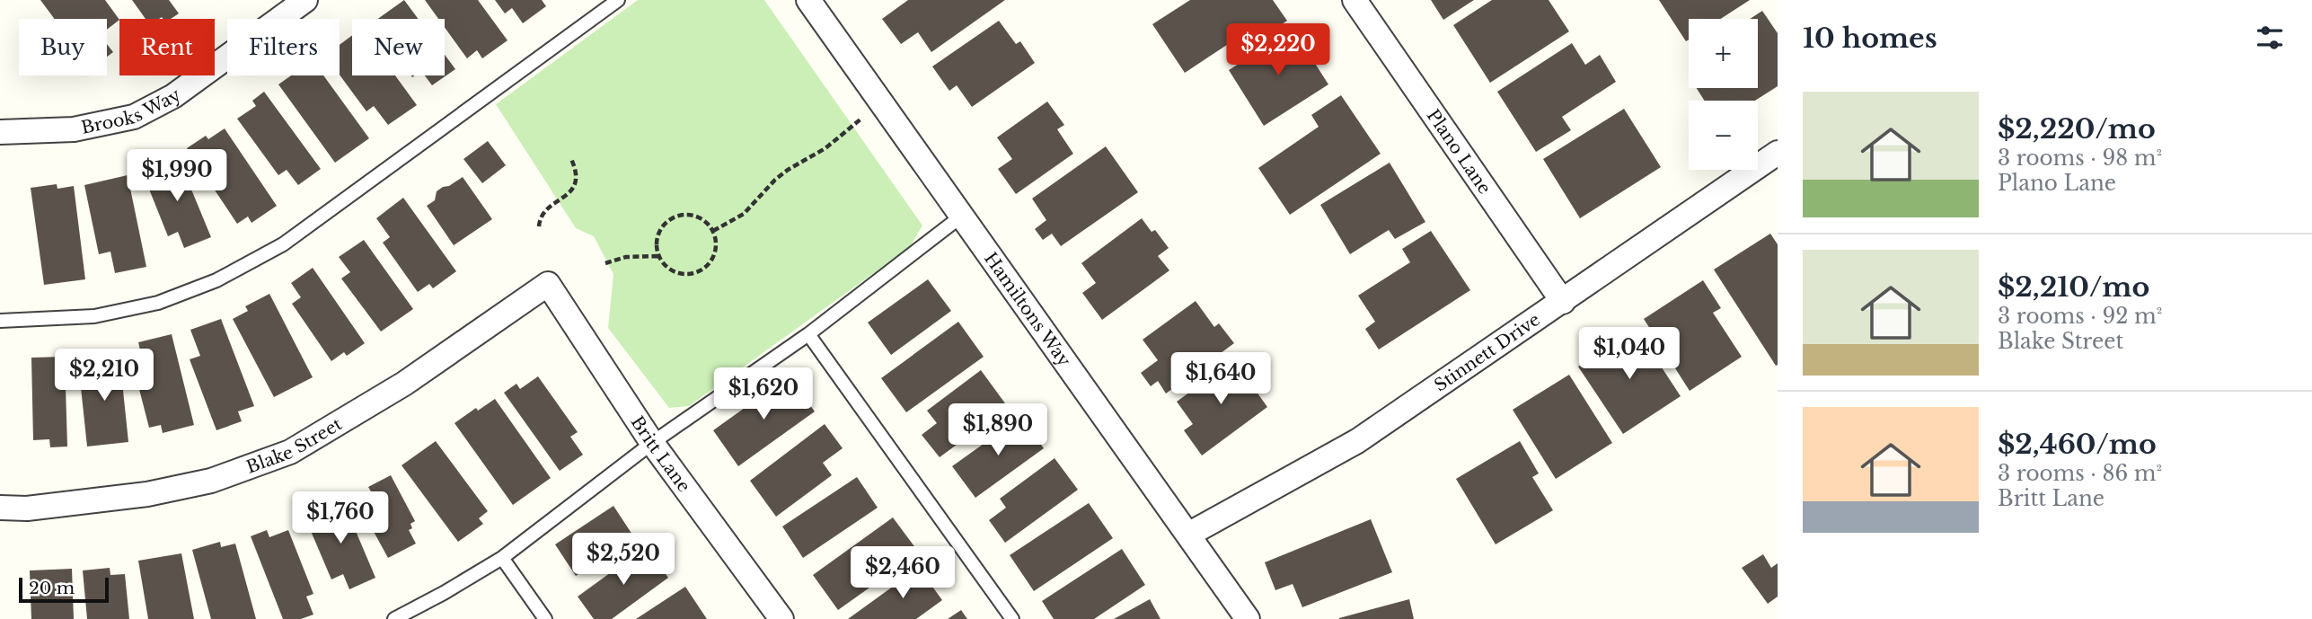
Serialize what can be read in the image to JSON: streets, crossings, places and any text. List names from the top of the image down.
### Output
{
  "streets": {
    "street": [
      "Brooks Way",
      "Plano Lane",
      "Hamiltons Way",
      "Stinnett Drive",
      "Blake Street",
      "Britt Lane"
    ]
  },
  "crossings": [
    ["Plano Lane", "Stinnett Drive"],
    ["Hamiltons Way", "Stinnett Drive"],
    ["Blake Street", "Britt Lane"]
  ],
  "scale_bar": "20 m",
  "page": {
    "heading": "10 homes",
    "map_buttons": ["+", "−"],
    "chip": [
      "Buy",
      "Rent",
      "Filters",
      "New"
    ],
    "price": [
      "$2,220",
      "$1,990",
      "$1,040",
      "$2,210",
      "$1,640",
      "$1,620",
      "$1,890",
      "$1,760",
      "$2,520",
      "$2,460"
    ],
    "list": [
      {
        "name": "$2,220/mo",
        "note": "3 rooms · 98 m² · Plano Lane"
      },
      {
        "name": "$2,210/mo",
        "note": "3 rooms · 92 m² · Blake Street"
      },
      {
        "name": "$2,460/mo",
        "note": "3 rooms · 86 m² · Britt Lane"
      }
    ],
    "scale": "20 m"
  }
}
